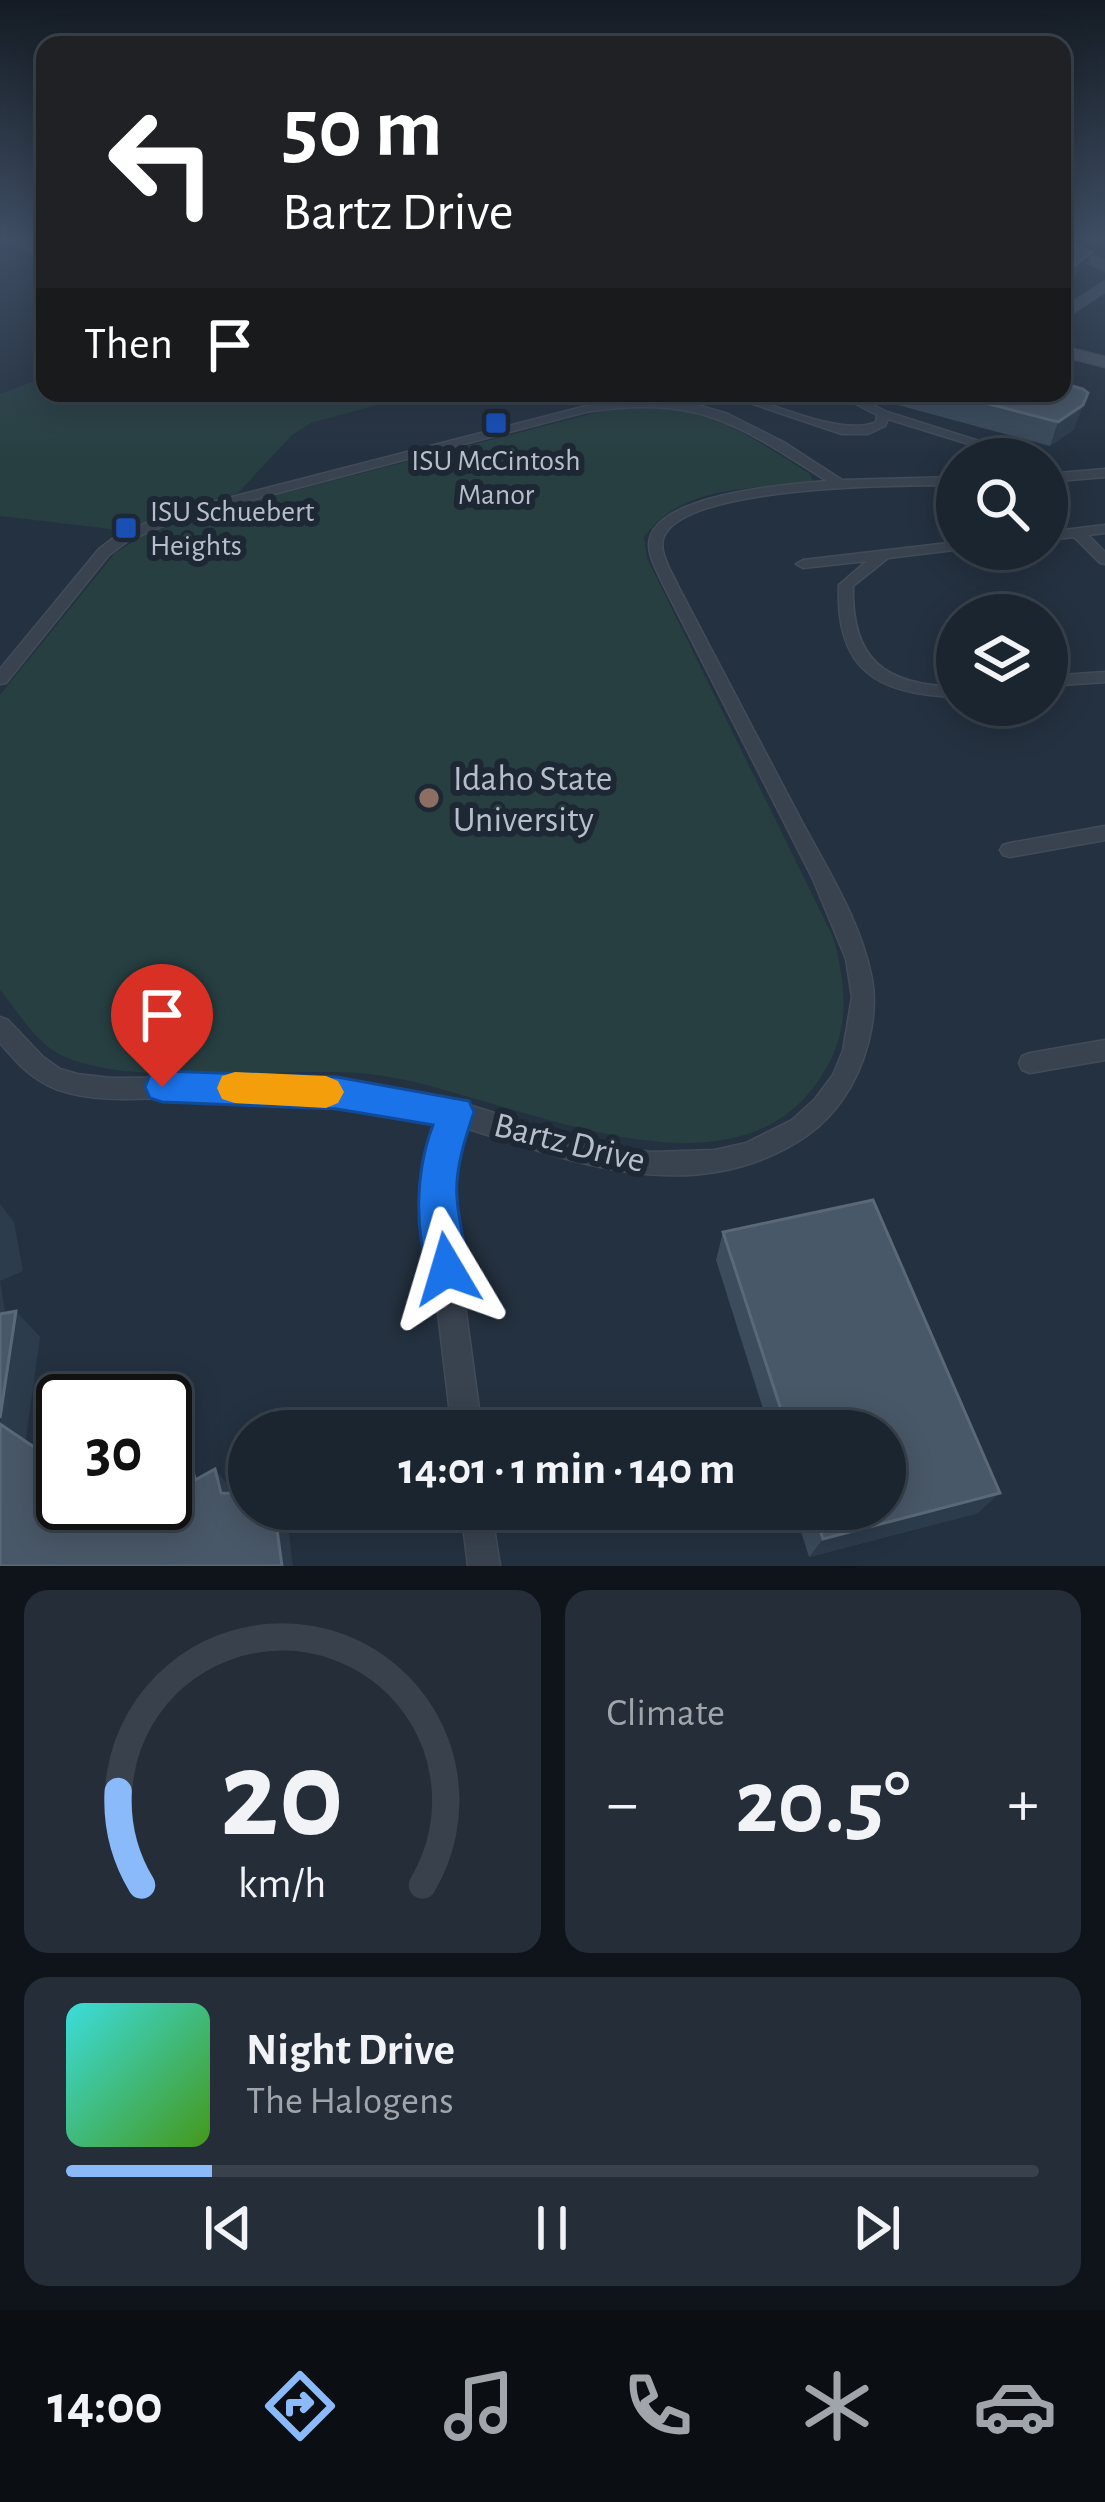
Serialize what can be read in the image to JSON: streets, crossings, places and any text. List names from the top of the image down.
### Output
{
  "streets": {
    "street": ["Bartz Drive"]
  },
  "places": {
    "transit": ["ISU McCintosh Manor", "ISU Schuebert Heights"],
    "other": ["Idaho State University"]
  },
  "page": {
    "turn": ["50 m", "Bartz Drive"],
    "then": "Then",
    "limit": "30",
    "trip": "14:01 · 1 min · 140 m",
    "tile": "Climate",
    "heat": ["−", "20.5°", "+"],
    "song": ["Night Drive", "The Halogens"],
    "tabs": "14:00",
    "gauge": ["20", "km/h"]
  }
}
